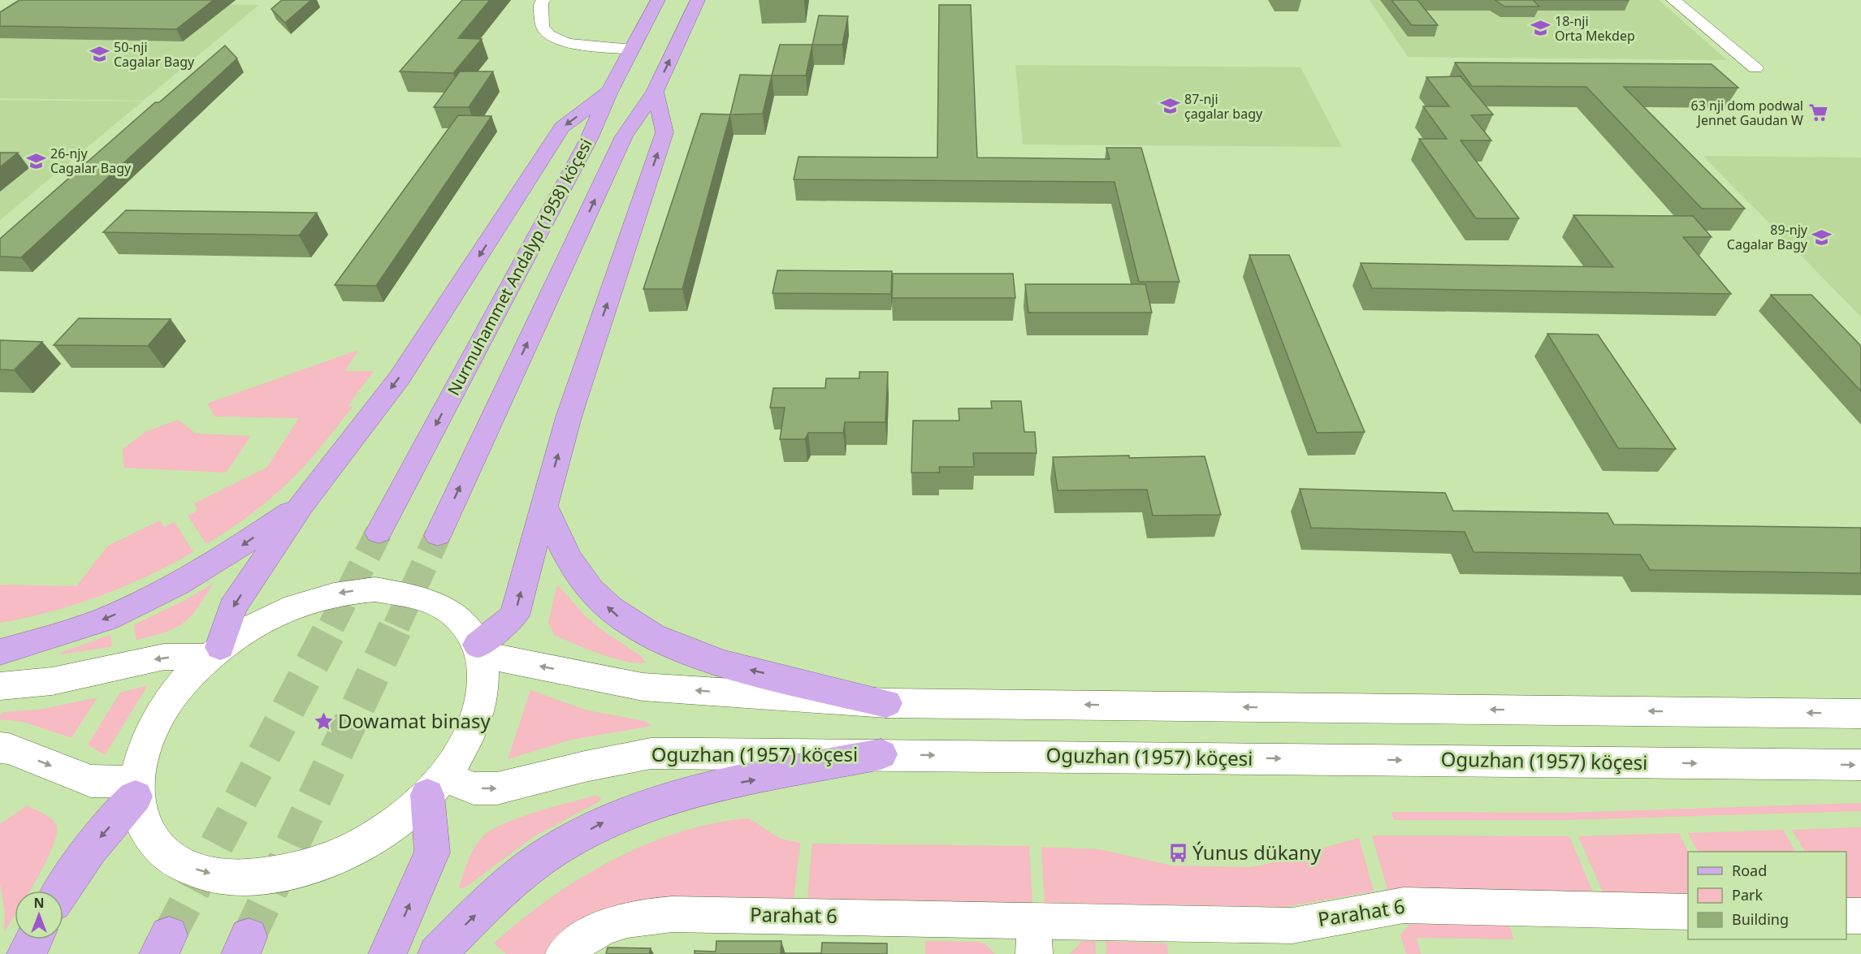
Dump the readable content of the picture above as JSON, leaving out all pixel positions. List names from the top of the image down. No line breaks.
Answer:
{"streets":{"main road":["Nurmuhammet Andalyp (1958) köçesi","Oguzhan (1957) köçesi"],"street":["Parahat 6"]},"places":{"school or university":["18-nji Orta Mekdep","50-nji Cagalar Bagy","87-nji çagalar bagy","26-njy Cagalar Bagy","89-njy Cagalar Bagy"],"supermarket":["63 nji dom podwal Jennet Gaudan W"],"place":["Dowamat binasy"],"bus stop":["Ýunus dükany"]},"legend":["Road","Park","Building"],"north":"top"}
